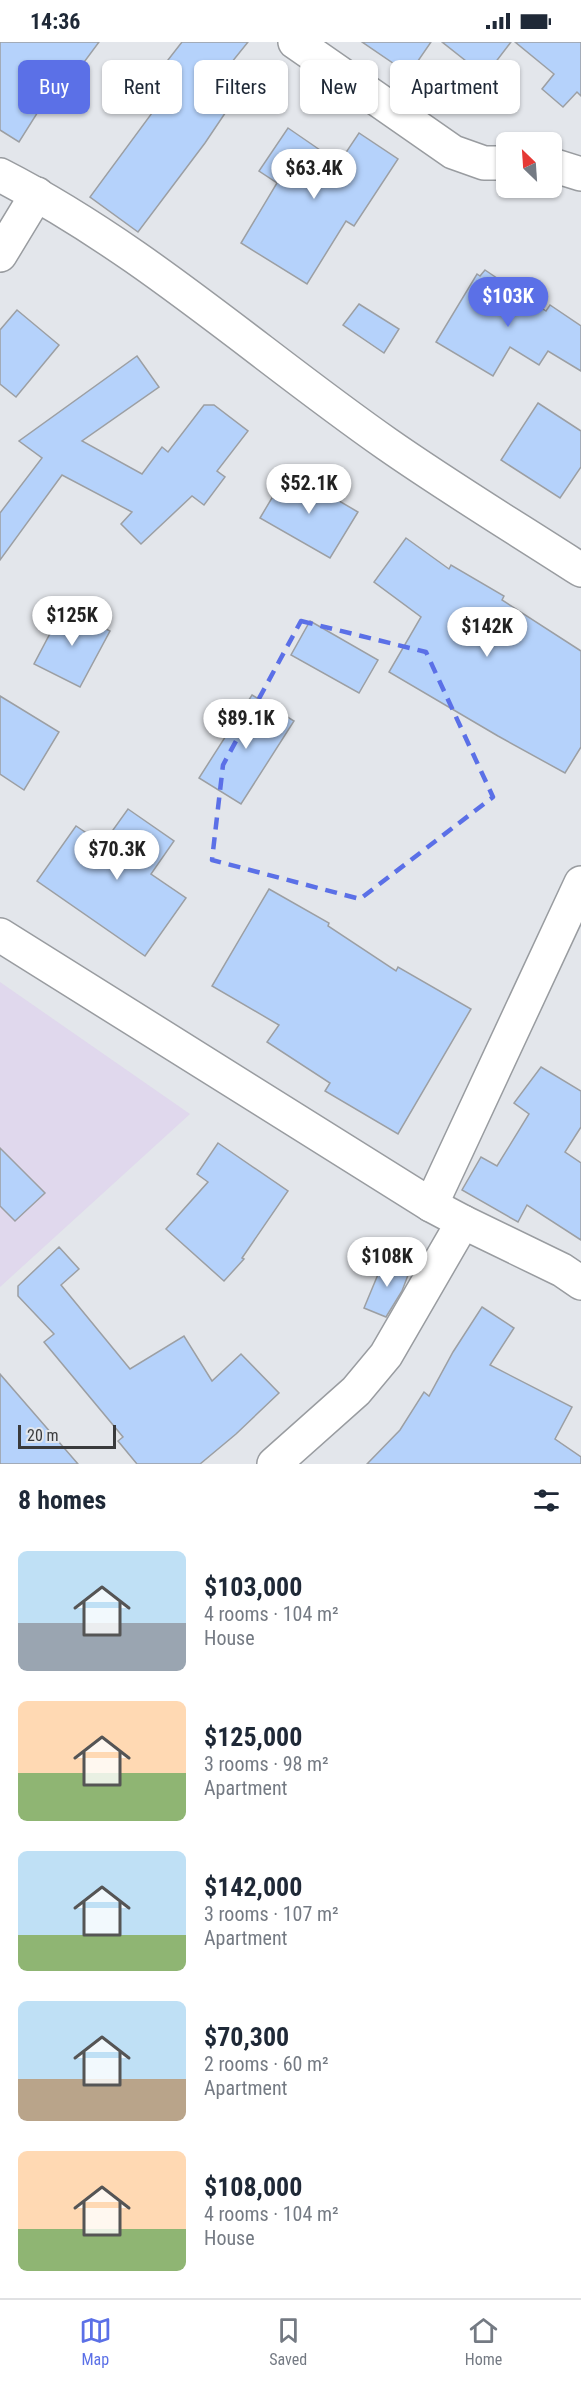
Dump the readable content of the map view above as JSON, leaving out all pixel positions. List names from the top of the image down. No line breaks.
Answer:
{"scale_bar":"20 m","north":"top left","page":{"status":"14:36","chip":["Buy","Rent","Filters","New","Apartment"],"price":["$63.4K","$103K","$52.1K","$125K","$142K","$89.1K","$70.3K","$108K"],"scale":"20 m","heading":"8 homes","list":[{"name":"$103,000","note":"4 rooms · 104 m² · House"},{"name":"$125,000","note":"3 rooms · 98 m² · Apartment"},{"name":"$142,000","note":"3 rooms · 107 m² · Apartment"},{"name":"$70,300","note":"2 rooms · 60 m² · Apartment"},{"name":"$108,000","note":"4 rooms · 104 m² · House"}],"tabs":["Map","Saved","Home"]}}
